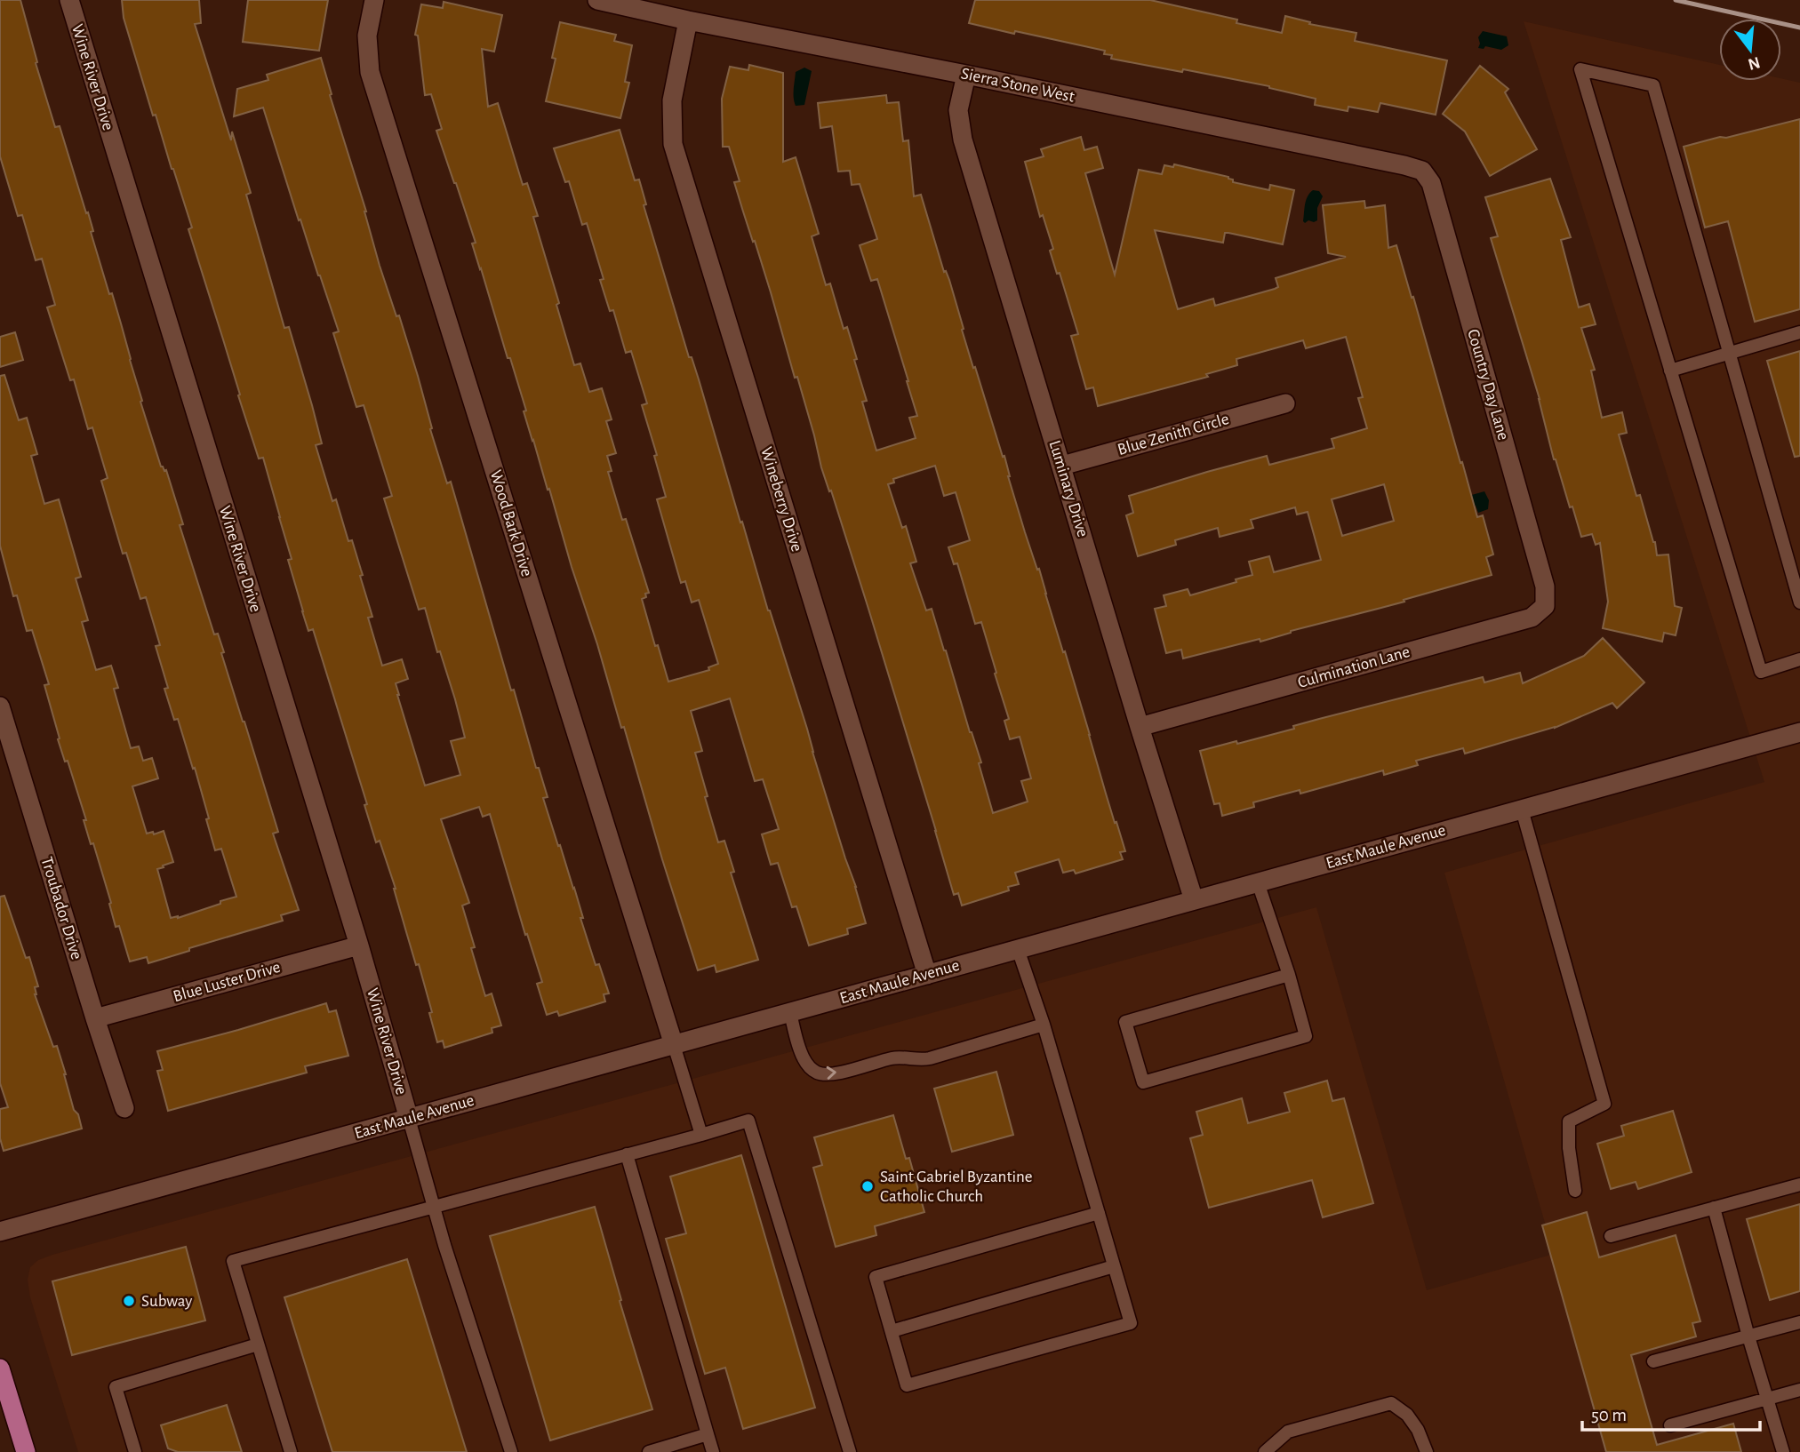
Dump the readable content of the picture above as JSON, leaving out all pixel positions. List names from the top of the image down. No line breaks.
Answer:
{"streets":{"street":["Wine River Drive","Sierra Stone West","Country Day Lane","Blue Zenith Circle","Luminary Drive","Wineberry Drive","Wood Bark Drive","Culmination Lane","East Maule Avenue","Troubador Drive","Blue Luster Drive"]},"crossings":[["Wine River Drive","East Maule Avenue"],["Wine River Drive","Blue Luster Drive"],["Sierra Stone West","Country Day Lane"],["Sierra Stone West","Luminary Drive"],["Sierra Stone West","Wineberry Drive"],["Country Day Lane","Culmination Lane"],["Blue Zenith Circle","Luminary Drive"],["Luminary Drive","Culmination Lane"],["Luminary Drive","East Maule Avenue"],["Wineberry Drive","East Maule Avenue"],["Wood Bark Drive","East Maule Avenue"],["Troubador Drive","Blue Luster Drive"]],"places":["Saint Gabriel Byzantine Catholic Church","Subway"],"scale_bar":"50 m","north":"bottom"}
